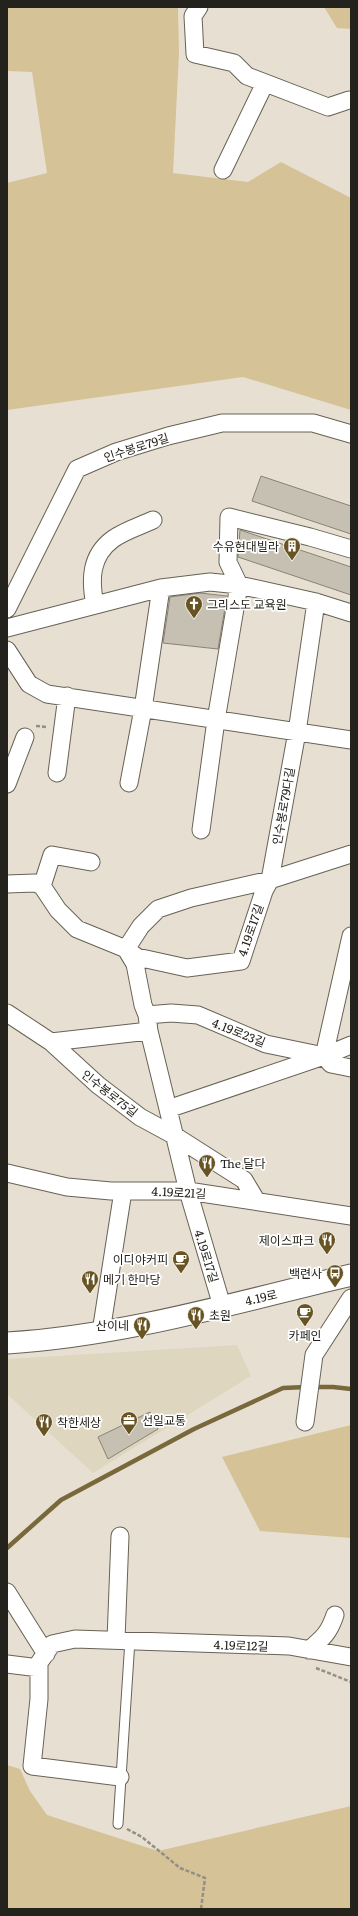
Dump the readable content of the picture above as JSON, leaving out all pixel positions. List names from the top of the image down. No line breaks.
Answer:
{"streets":{"street":["인수봉로79길","인수봉로79다길","4.19로17길","4.19로23길","인수봉로75길","4.19로21길","4.19로","4.19로12길"]},"crossings":[["인수봉로79다길","4.19로17길"],["4.19로17길","4.19로23길"],["4.19로17길","인수봉로75길"],["4.19로17길","4.19로21길"],["4.19로17길","4.19로"]],"places":{"building":["수유현대빌라"],"church":["그리스도 교육원"],"restaurant":["The 달다","제이스파크","메기 한마당","초원","산이네","착한세상"],"cafe":["이디야커피","카페인"],"bus stop":["백련사"],"office":["선일교통"]}}
